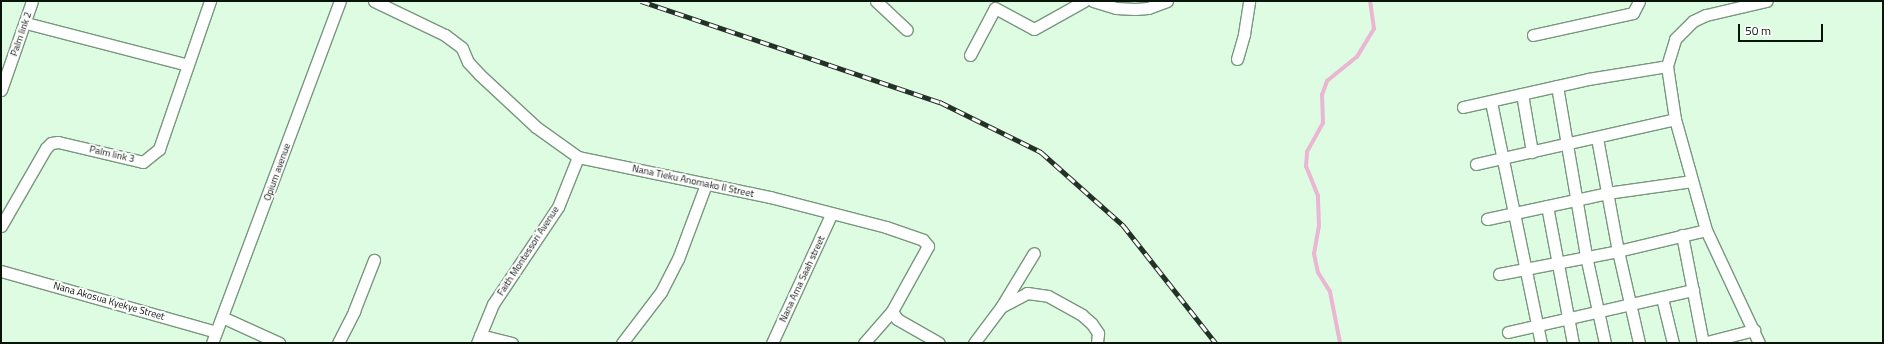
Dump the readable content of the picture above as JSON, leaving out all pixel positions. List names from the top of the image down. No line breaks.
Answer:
{"streets":{"street":["Palm link 2","Palm link 3","Opium avenue","Nana Tieku Anomako II Street","Faith Montessori Avenue","Nana Ama Saah street","Nana Akosua Kyekye Street"]},"crossings":[["Opium avenue","Nana Akosua Kyekye Street"],["Nana Tieku Anomako II Street","Faith Montessori Avenue"],["Nana Tieku Anomako II Street","Nana Ama Saah street"]],"scale_bar":"50 m"}
